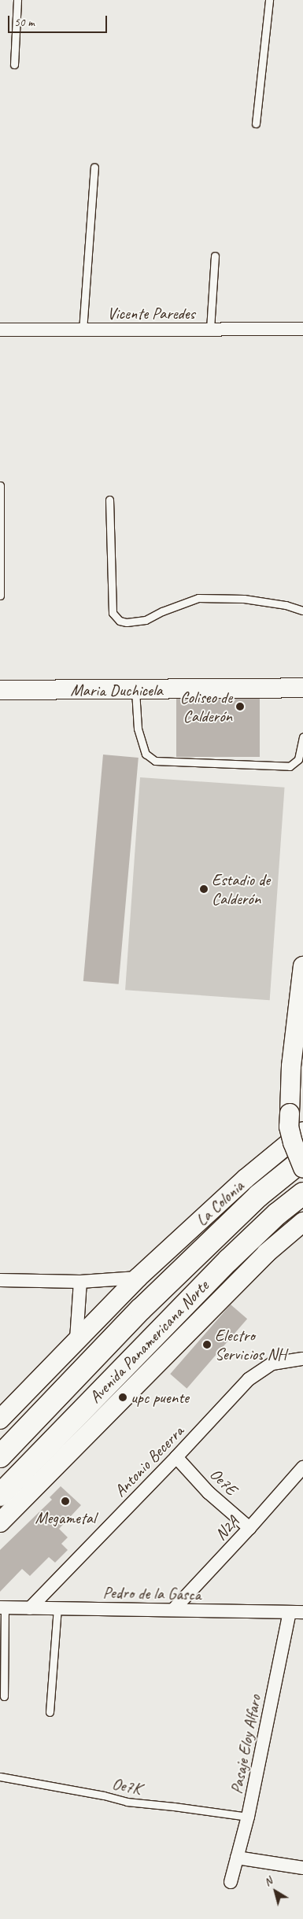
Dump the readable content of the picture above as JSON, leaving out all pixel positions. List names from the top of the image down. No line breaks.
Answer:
{"streets":{"highway":["Avenida Panamericana Norte"],"main road":["Maria Duchicela","La Colonia"],"street":["Vicente Paredes","Antonio Becerra","Oe7E","N2A","Pedro de la Gasca","Pasaje Eloy Alfaro"],"lane":["Oe7K"]},"crossings":[["Antonio Becerra","Oe7E"],["Antonio Becerra","Pedro de la Gasca"],["Oe7E","N2A"],["N2A","Pedro de la Gasca"],["Pedro de la Gasca","Pasaje Eloy Alfaro"],["Pasaje Eloy Alfaro","Oe7K"]],"places":["Coliseo de Calderón","Estadio de Calderón","Electro Servicios NH","upc puente","Megametal"],"scale_bar":"50 m","north":"top left"}
